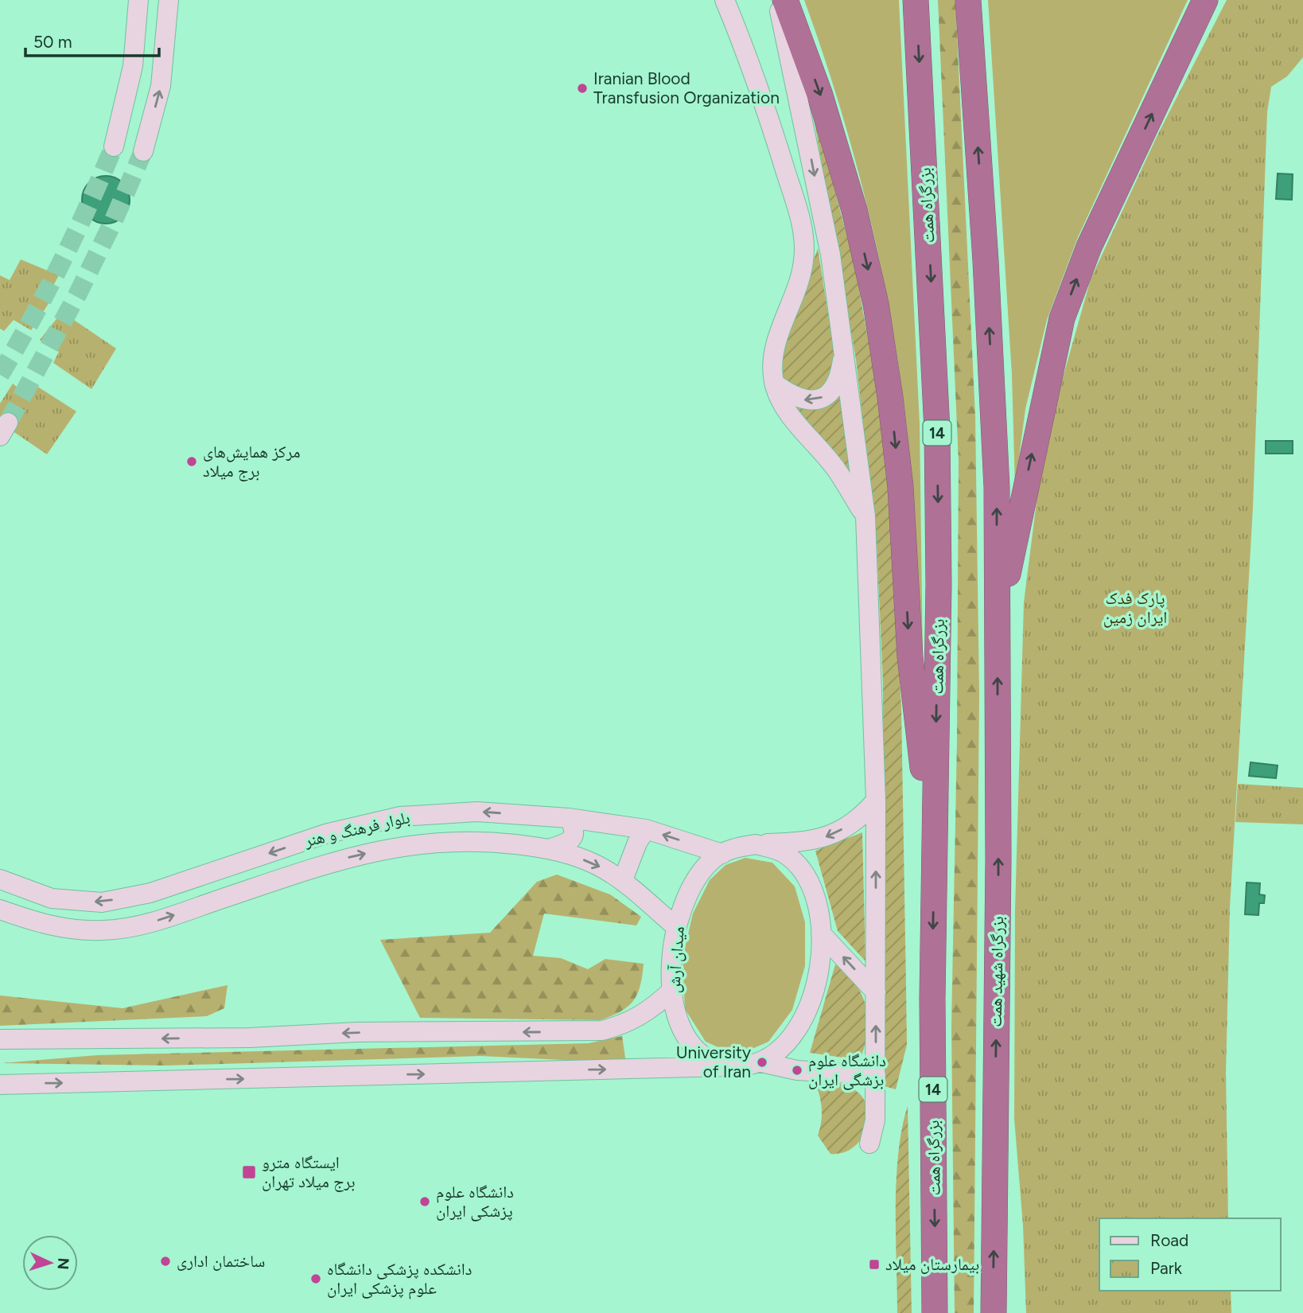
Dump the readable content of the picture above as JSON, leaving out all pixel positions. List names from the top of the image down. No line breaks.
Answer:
{"streets":{"highway":["بزرگراه همت","14","بزرگراه شهید همت"],"main road":["بلوار فرهنگ و هنر","میدان آرش"]},"crossings":[["بلوار فرهنگ و هنر","میدان آرش"]],"parks":["پارک فدک ایران زمین"],"places":{"other":["Iranian Blood Transfusion Organization","مرکز همایش‌های برج میلاد","University of Iran","دانشگاه علوم بزشگى ايران","دانشگاه علوم پزشکی ایران","ساختمان اداری","دانشکده پزشکی دانشگاه علوم پزشکی ایران"],"transit":["ایستگاه مترو برج میلاد تهران","بیمارستان میلاد"]},"legend":["Road","Park"],"scale_bar":"50 m","north":"right"}
